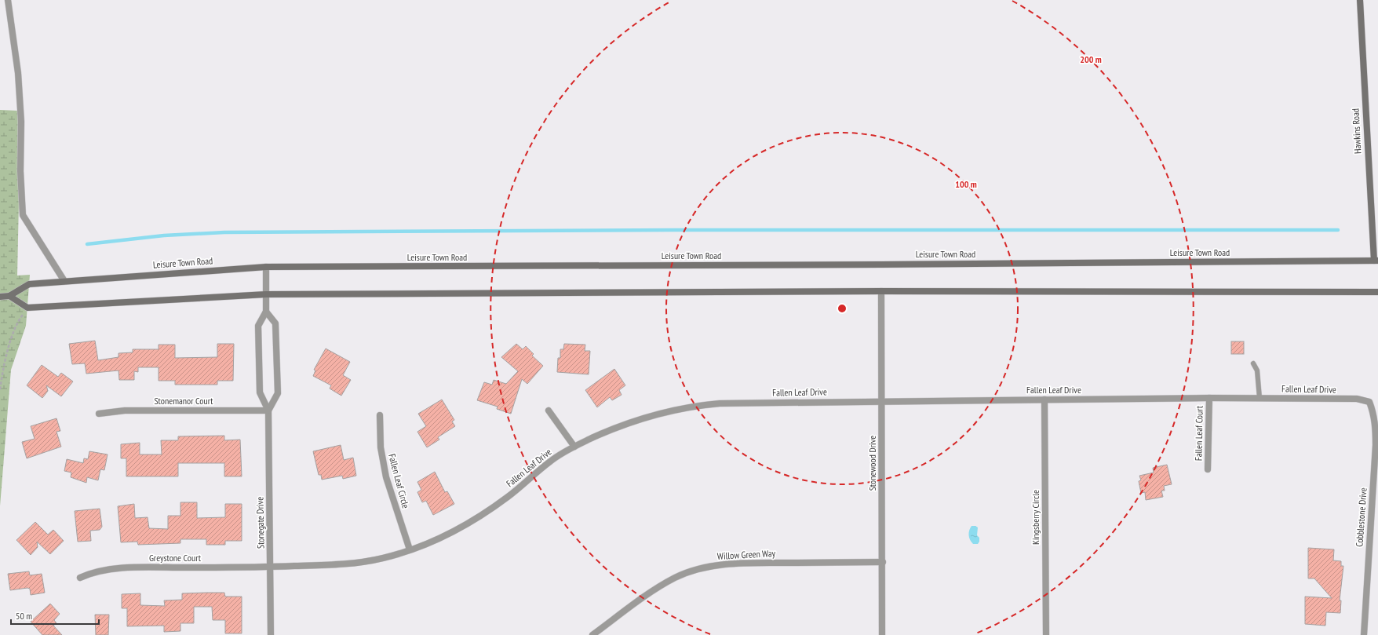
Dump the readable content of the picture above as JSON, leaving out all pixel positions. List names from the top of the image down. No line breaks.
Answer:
{"streets":{"main road":["Hawkins Road","Leisure Town Road"],"street":["Fallen Leaf Drive","Stonemanor Court","Fallen Leaf Court","Stonewood Drive","Fallen Leaf Circle","Kingsberry Circle","Cobblestone Drive","Stonegate Drive","Willow Green Way","Greystone Court"]},"crossings":[["Hawkins Road","Leisure Town Road"],["Leisure Town Road","Stonegate Drive"],["Fallen Leaf Drive","Fallen Leaf Court"],["Fallen Leaf Drive","Stonewood Drive"],["Fallen Leaf Drive","Fallen Leaf Circle"],["Fallen Leaf Drive","Kingsberry Circle"],["Fallen Leaf Drive","Cobblestone Drive"],["Fallen Leaf Drive","Stonegate Drive"],["Fallen Leaf Drive","Greystone Court"],["Stonemanor Court","Stonegate Drive"],["Stonewood Drive","Willow Green Way"],["Stonegate Drive","Greystone Court"]],"scale_bar":"50 m","rings":["200 m","100 m"]}
